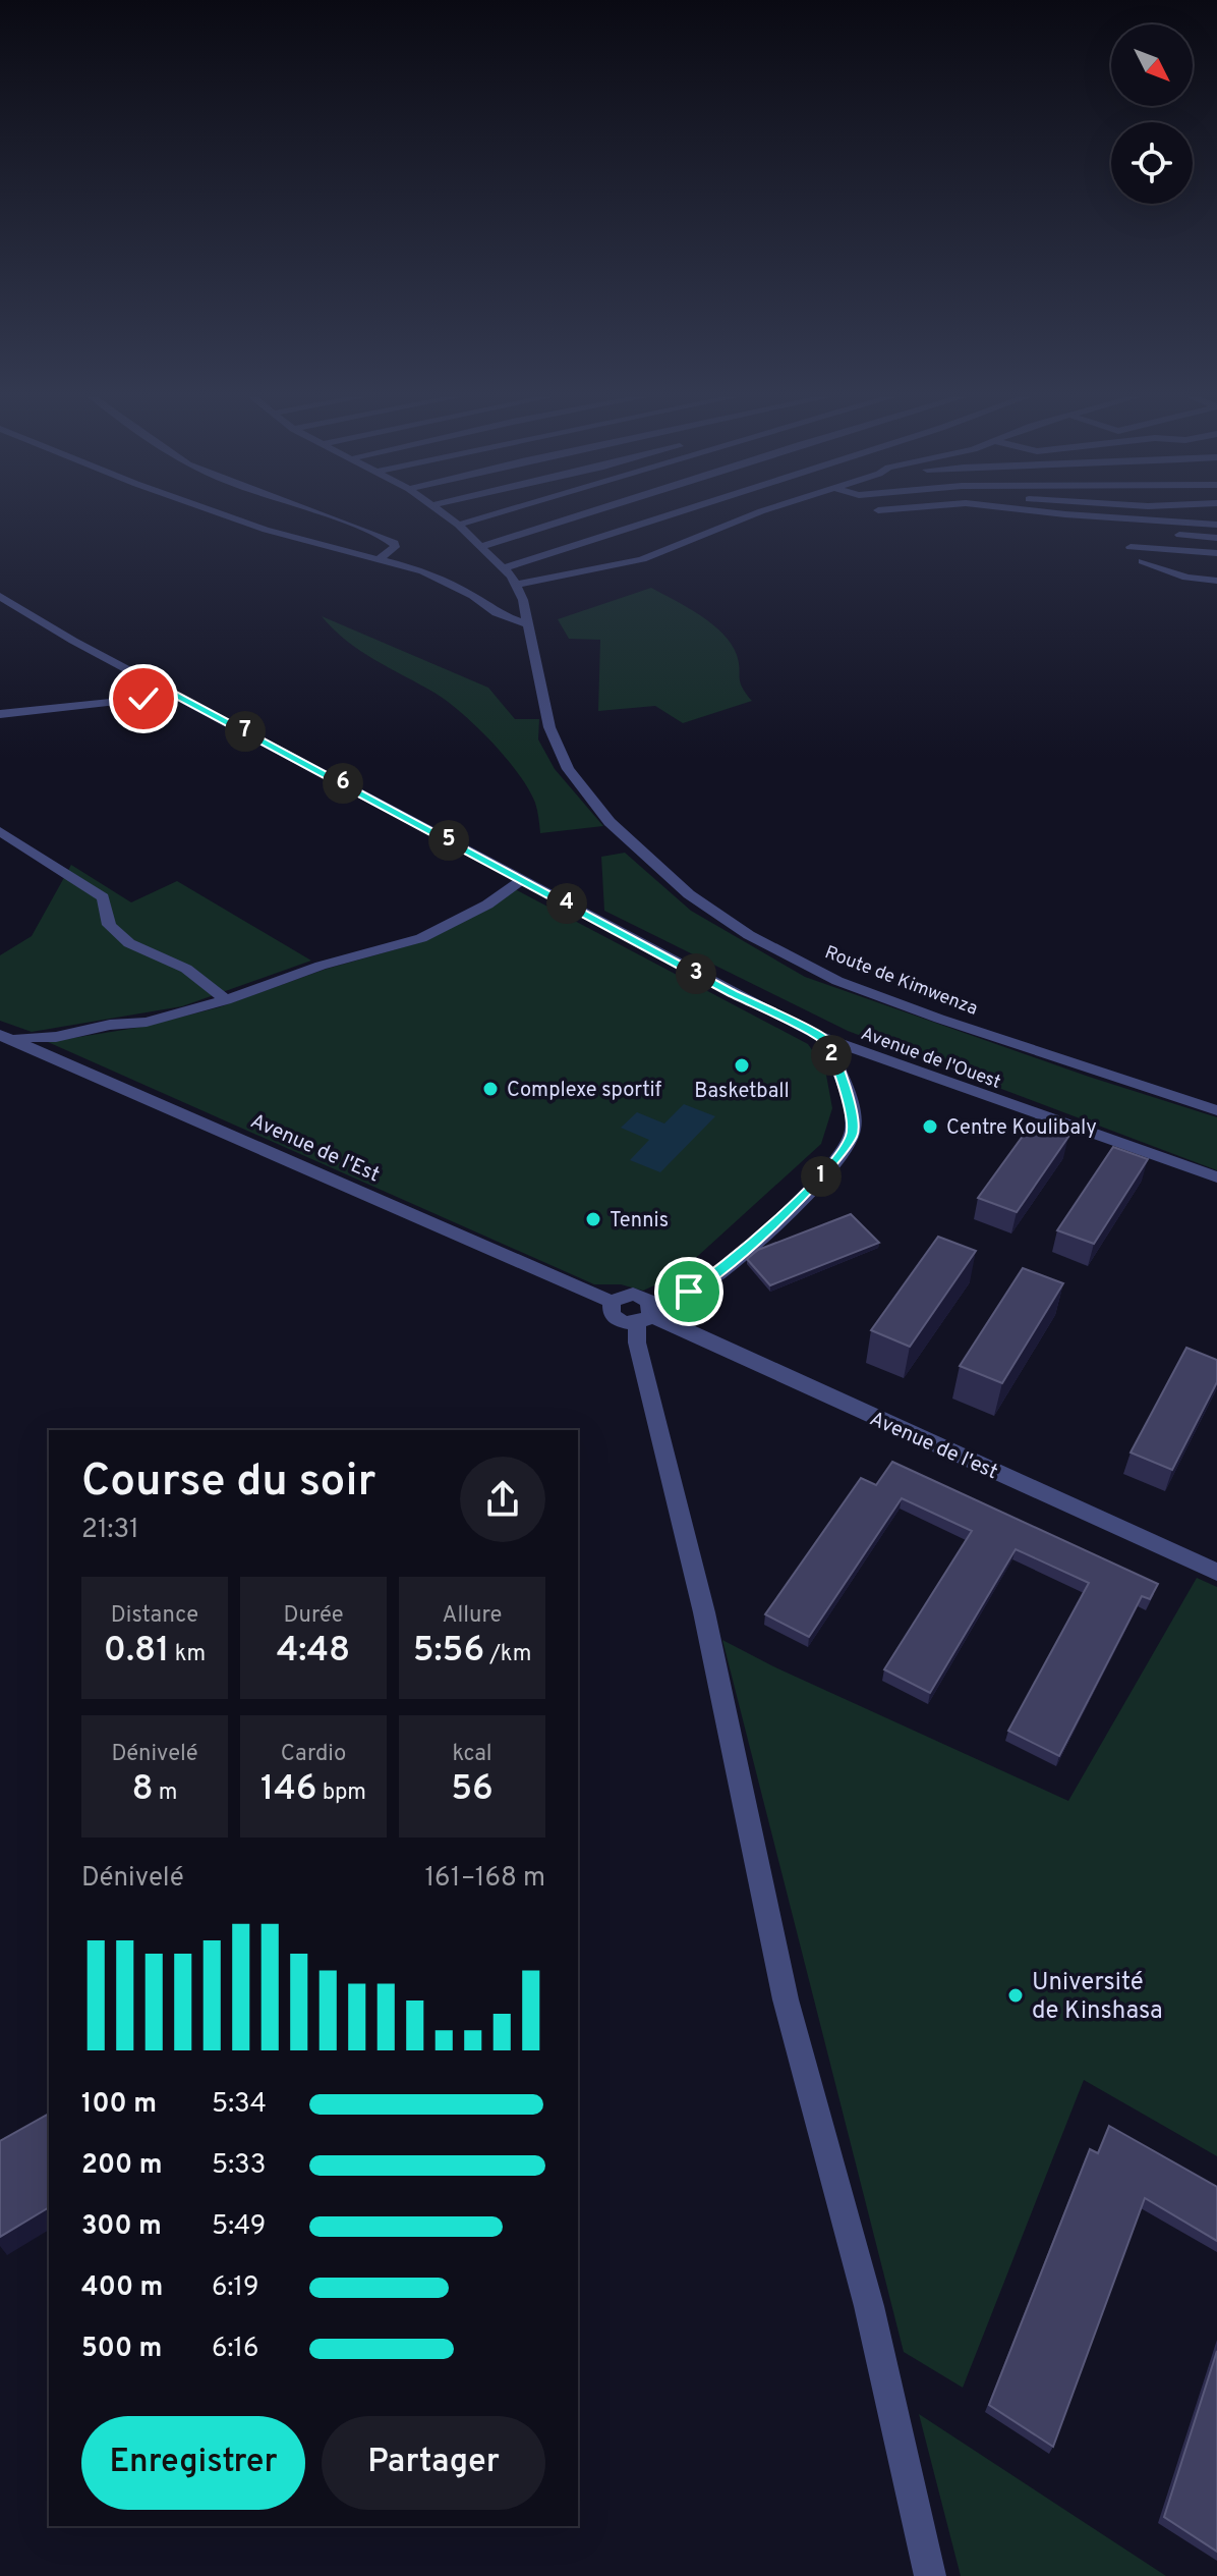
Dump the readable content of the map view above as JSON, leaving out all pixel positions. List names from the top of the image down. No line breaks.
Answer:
{"streets":{"street":["Route de Kimwenza","Avenue de l'Ouest","Avenue de l'Est","Avenue de l'est"]},"crossings":[["Avenue de l'Est","Avenue de l'est"]],"places":["Basketball","Complexe sportif","Centre Koulibaly","Tennis","Université de Kinshasa"],"north":"bottom right","page":{"pins":["7","6","5","4","3","2","1"],"heading":["Course du soir","21:31"],"stats":[["Distance","0.81 km"],["Durée","4:48"],["Allure","5:56 /km"],["Dénivelé","8 m"],["Cardio","146 bpm"],["kcal","56"]],"chart":["Dénivelé","161–168 m"],"list":[{"name":"100 m","note":"5:34"},{"name":"200 m","note":"5:33"},{"name":"300 m","note":"5:49"},{"name":"400 m","note":"6:19"},{"name":"500 m","note":"6:16"}],"buttons":["Enregistrer","Partager"]}}
